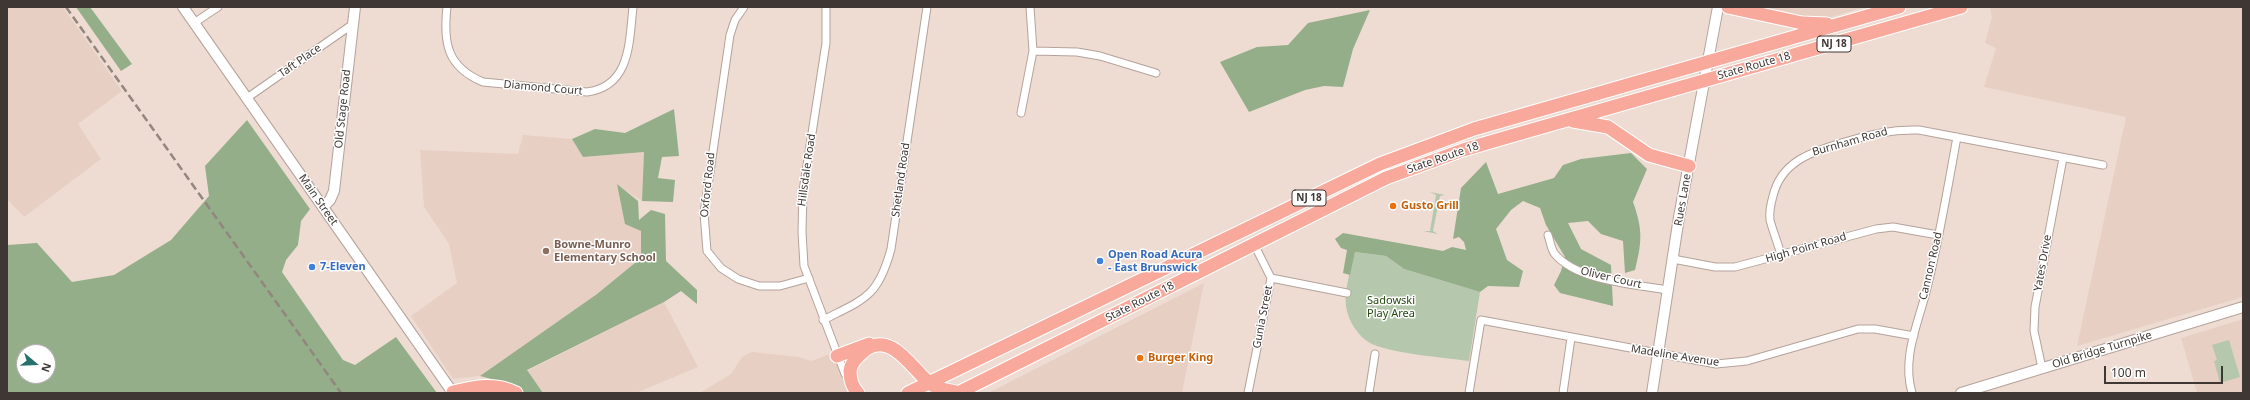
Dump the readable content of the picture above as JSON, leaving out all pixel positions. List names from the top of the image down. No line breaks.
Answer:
{"streets":{"highway":["NJ 18","State Route 18"],"street":["Taft Place","Diamond Court","Old Stage Road","Burnham Road","Hillsdale Road","Shetland Road","Oxford Road","Main Street","Rues Lane","High Point Road","Yates Drive","Cannon Road","Oliver Court","Gunia Street","Old Bridge Turnpike","Madeline Avenue"]},"crossings":[["Taft Place","Old Stage Road"],["Taft Place","Main Street"],["State Route 18","Rues Lane"],["State Route 18","Gunia Street"],["Old Stage Road","Main Street"],["Burnham Road","High Point Road"],["Burnham Road","Yates Drive"],["Burnham Road","Cannon Road"],["Hillsdale Road","Shetland Road"],["Hillsdale Road","Oxford Road"],["Rues Lane","High Point Road"],["Rues Lane","Oliver Court"],["Rues Lane","Madeline Avenue"],["High Point Road","Cannon Road"],["Yates Drive","Old Bridge Turnpike"],["Cannon Road","Madeline Avenue"]],"parks":["Sadowski Play Area"],"places":["Gusto Grill","Bowne-Munro Elementary School","Open Road Acura - East Brunswick","7-Eleven","Burger King"],"scale_bar":"100 m","north":"right"}
